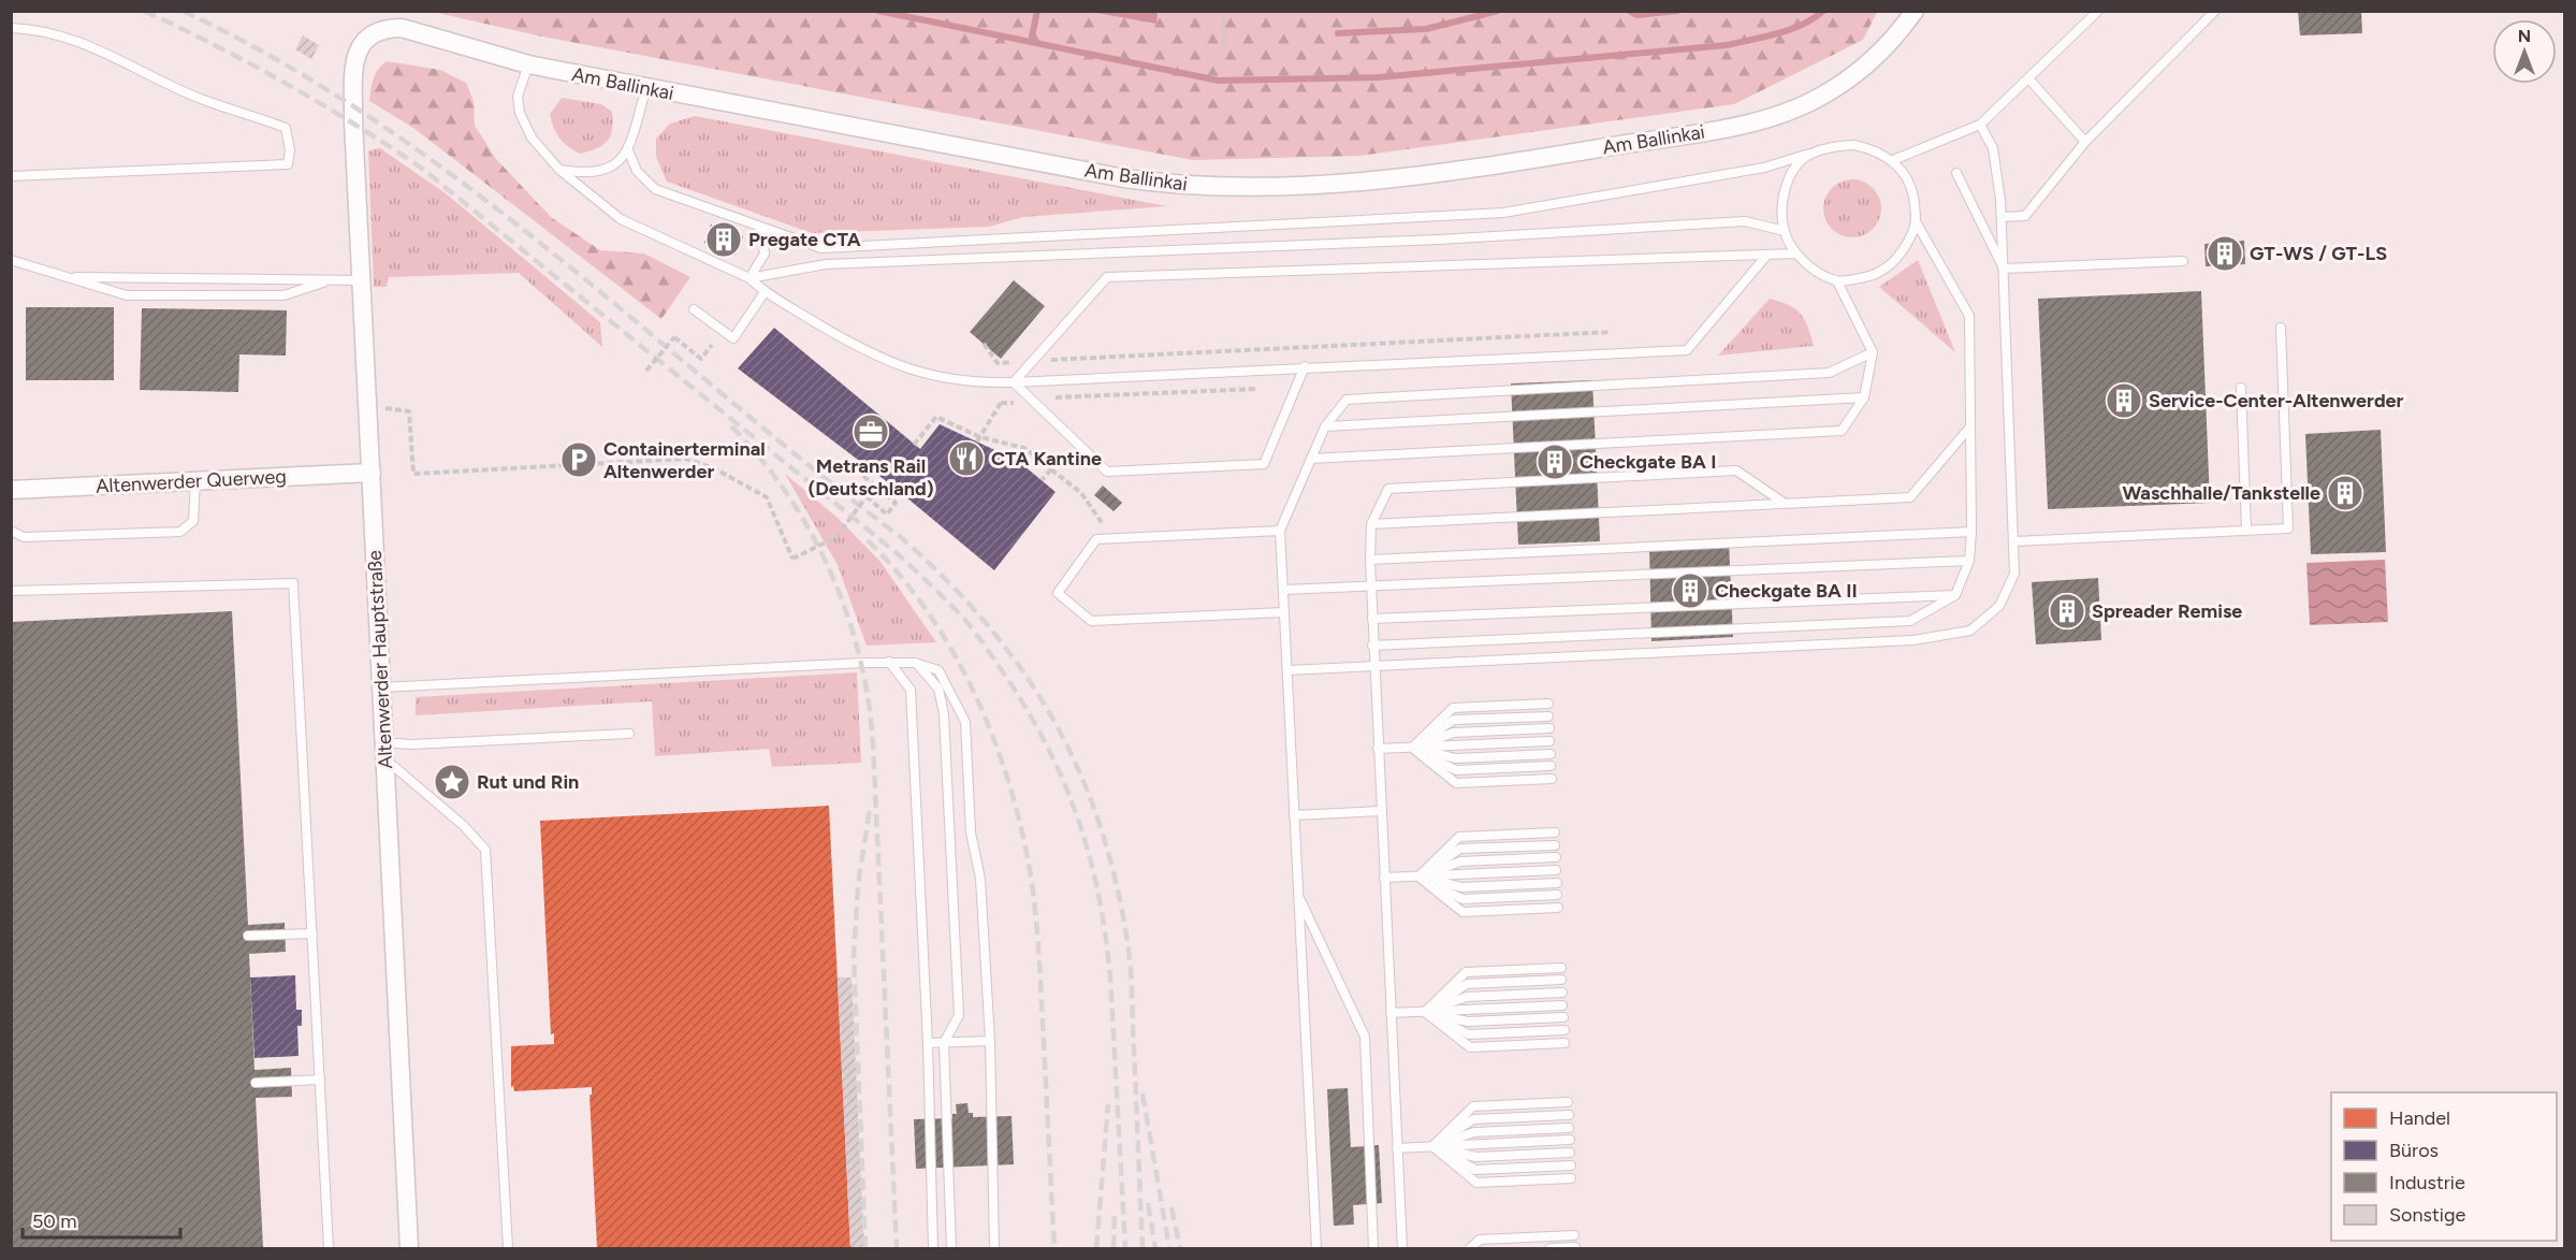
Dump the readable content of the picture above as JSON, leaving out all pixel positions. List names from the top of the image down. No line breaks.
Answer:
{"streets":{"street":["Am Ballinkai","Altenwerder Querweg","Altenwerder Hauptstraße"]},"crossings":[["Am Ballinkai","Altenwerder Hauptstraße"],["Altenwerder Querweg","Altenwerder Hauptstraße"]],"places":{"building":["Pregate CTA","GT-WS / GT-LS","Service-Center-Altenwerder","Checkgate BA I","Waschhalle/Tankstelle","Checkgate BA II","Spreader Remise"],"office":["Metrans Rail (Deutschland)"],"restaurant":["CTA Kantine"],"parking":["Containerterminal Altenwerder"],"place":["Rut und Rin"]},"legend":["Handel","Büros","Industrie","Sonstige"],"scale_bar":"50 m","north":"top"}
